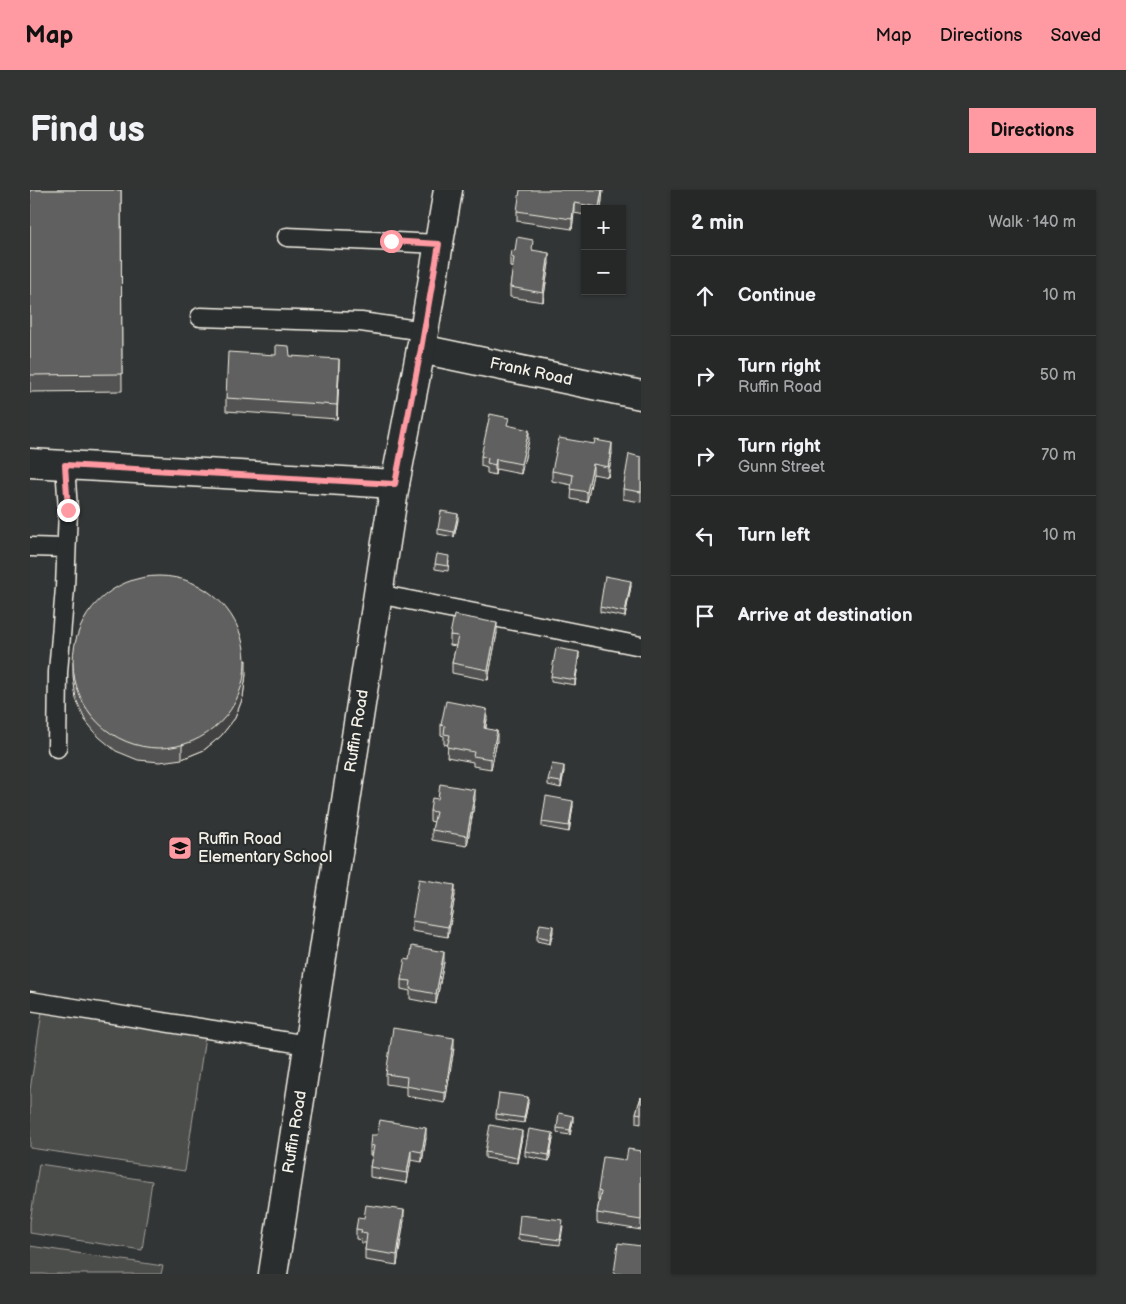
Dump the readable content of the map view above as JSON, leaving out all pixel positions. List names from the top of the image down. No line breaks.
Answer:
{"streets":{"street":["Frank Road","Ruffin Road"]},"crossings":[["Frank Road","Ruffin Road"]],"places":{"school or university":["Ruffin Road Elementary School"]},"page":{"header":"Map","nav":["Map","Directions","Saved"],"buttons":"Directions","title":"Find us","heading":["2 min","Walk · 140 m"],"map_buttons":["+","−"],"list":[["Continue","10 m"],["Turn right","Ruffin Road","50 m"],["Turn right","Gunn Street","70 m"],["Turn left","10 m"],"Arrive at destination"]}}
